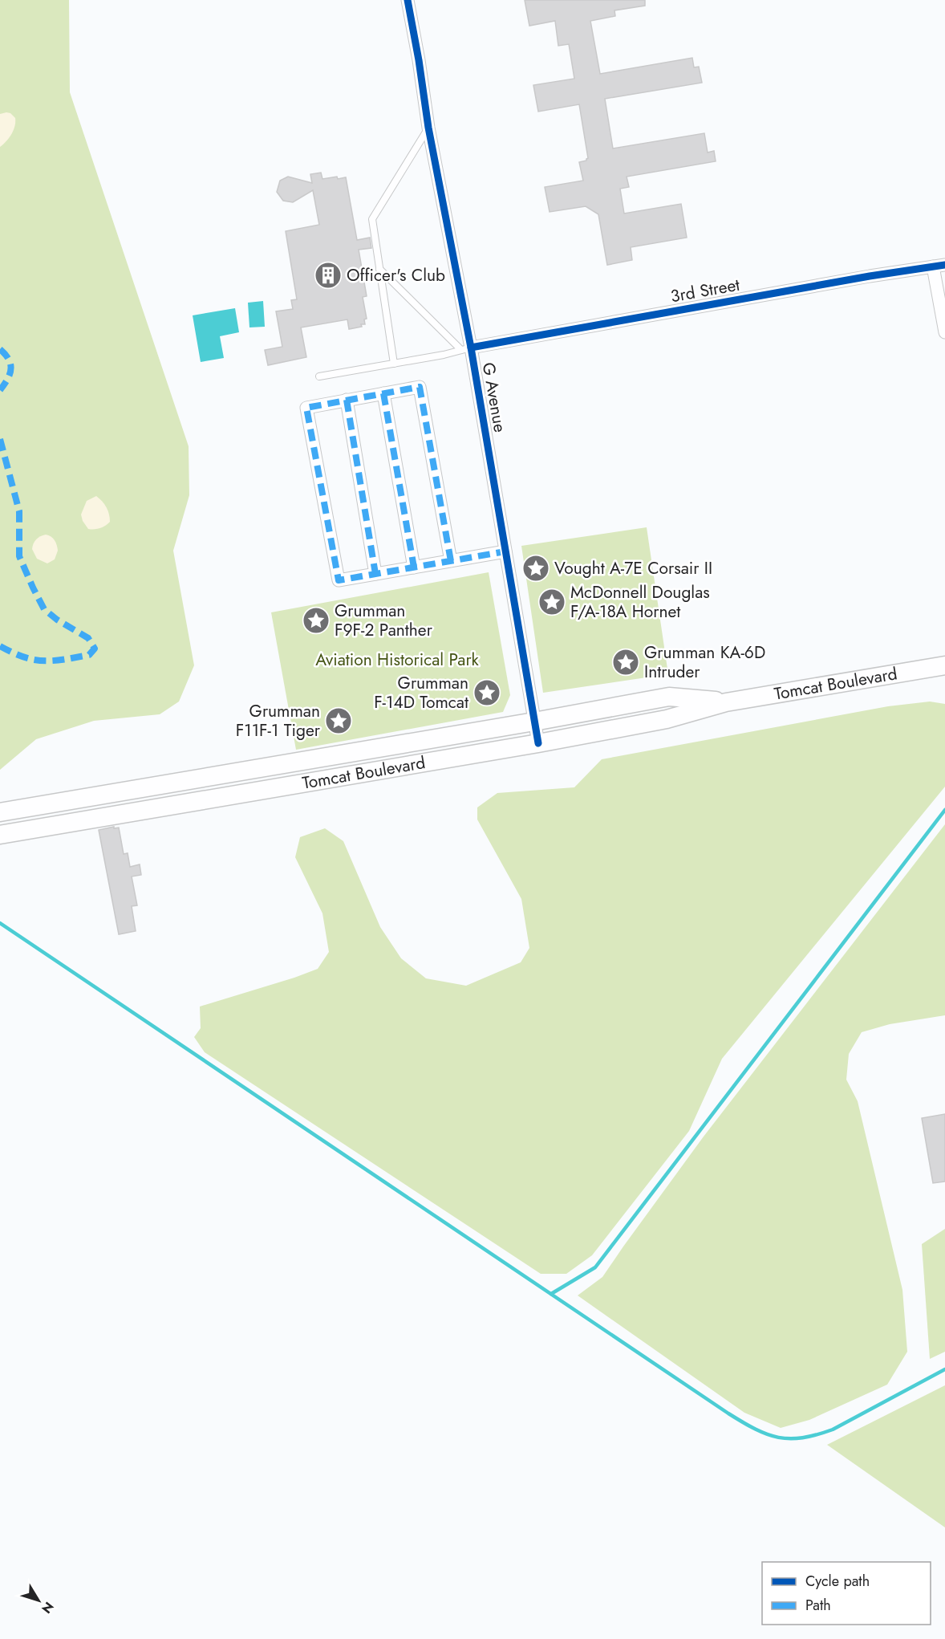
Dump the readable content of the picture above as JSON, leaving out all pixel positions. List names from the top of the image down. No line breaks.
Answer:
{"streets":{"main road":["Tomcat Boulevard"],"street":["3rd Street","G Avenue"]},"crossings":[["3rd Street","G Avenue"],["G Avenue","Tomcat Boulevard"]],"parks":["Aviation Historical Park"],"places":{"building":["Officer's Club"],"place":["Vought A-7E Corsair II","McDonnell Douglas F/A-18A Hornet","Grumman F9F-2 Panther","Grumman KA-6D Intruder","Grumman F-14D Tomcat","Grumman F11F-1 Tiger"]},"legend":["Cycle path","Path"],"north":"bottom right"}
